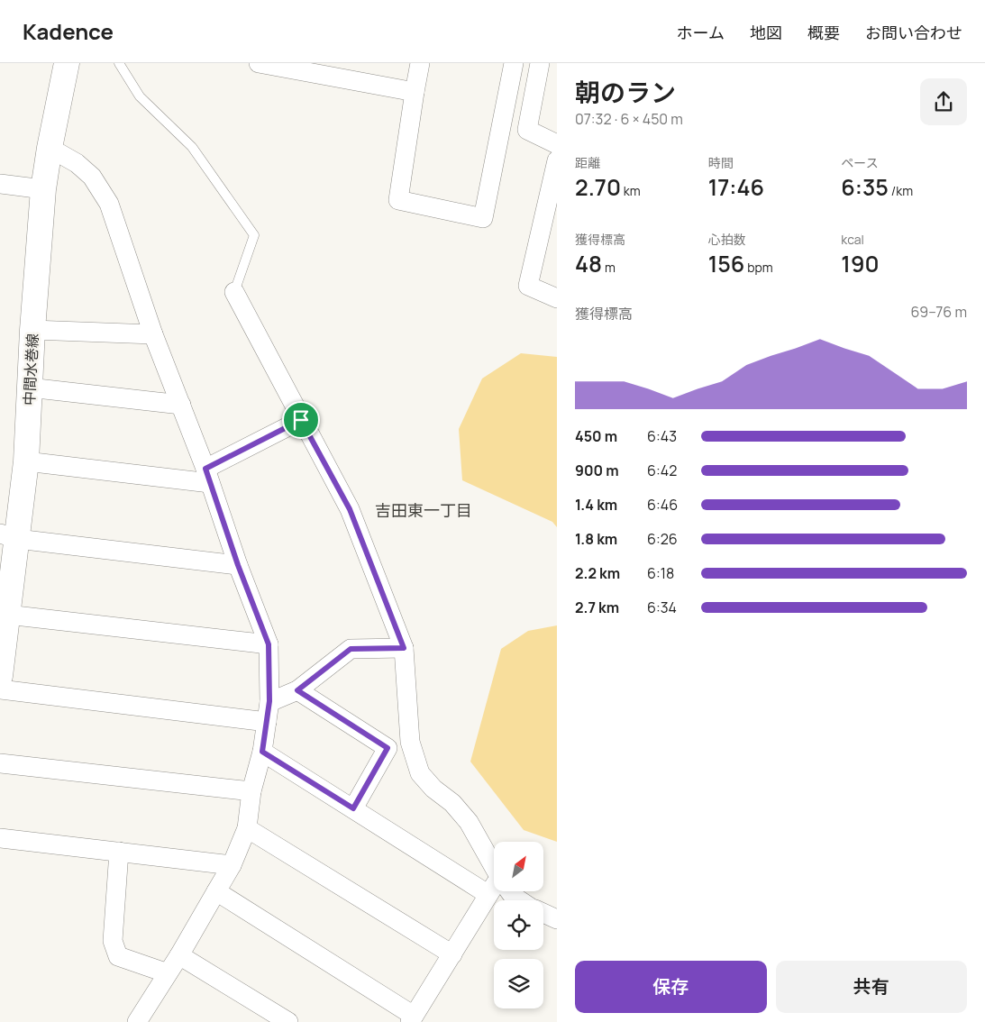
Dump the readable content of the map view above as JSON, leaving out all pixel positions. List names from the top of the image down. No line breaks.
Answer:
{"streets":{"main road":["中間水巻線"]},"districts":["吉田東一丁目"],"north":"top right","page":{"header":"Kadence","nav":["ホーム","地図","概要","お問い合わせ"],"heading":["朝のラン","07:32 · 6 × 450 m"],"stats":[["距離","2.70 km"],["時間","17:46"],["ペース","6:35 /km"],["獲得標高","48 m"],["心拍数","156 bpm"],["kcal","190"]],"chart":["獲得標高","69–76 m"],"list":[{"name":"450 m","note":"6:43"},{"name":"900 m","note":"6:42"},{"name":"1.4 km","note":"6:46"},{"name":"1.8 km","note":"6:26"},{"name":"2.2 km","note":"6:18"},{"name":"2.7 km","note":"6:34"}],"buttons":["保存","共有"]}}
